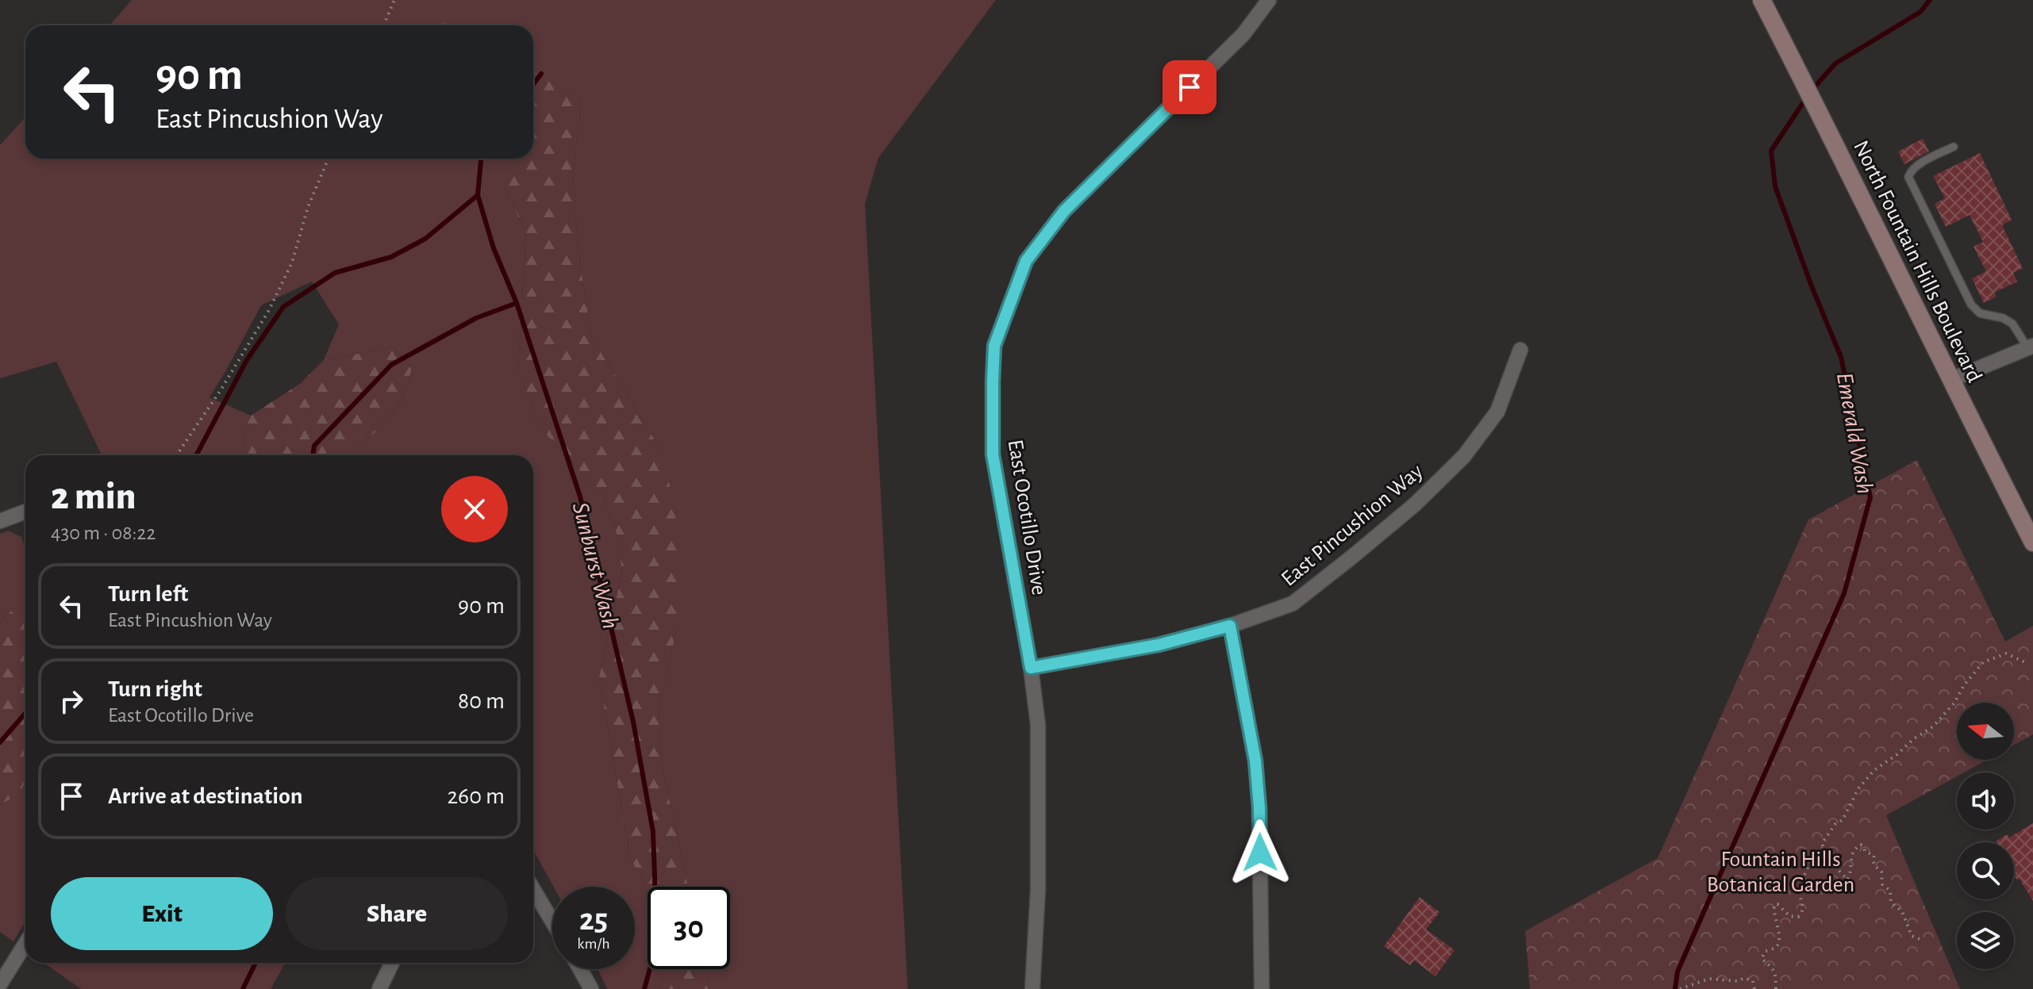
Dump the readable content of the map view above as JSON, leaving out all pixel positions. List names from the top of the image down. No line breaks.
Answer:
{"streets":{"main road":["North Fountain Hills Boulevard"],"street":["East Ocotillo Drive","East Pincushion Way"]},"crossings":[["East Ocotillo Drive","East Pincushion Way"]],"water":["Emerald Wash","Sunburst Wash"],"parks":["Fountain Hills Botanical Garden"],"north":"left","page":{"turn":["90 m","East Pincushion Way"],"heading":["2 min","430 m · 08:22"],"list":[{"name":"Turn left","note":"East Pincushion Way","value":"90 m"},{"name":"Turn right","note":"East Ocotillo Drive","value":"80 m"},{"name":"Arrive at destination","value":"260 m"}],"buttons":["Exit","Share"],"speed":"25 km/h","limit":"30"}}
